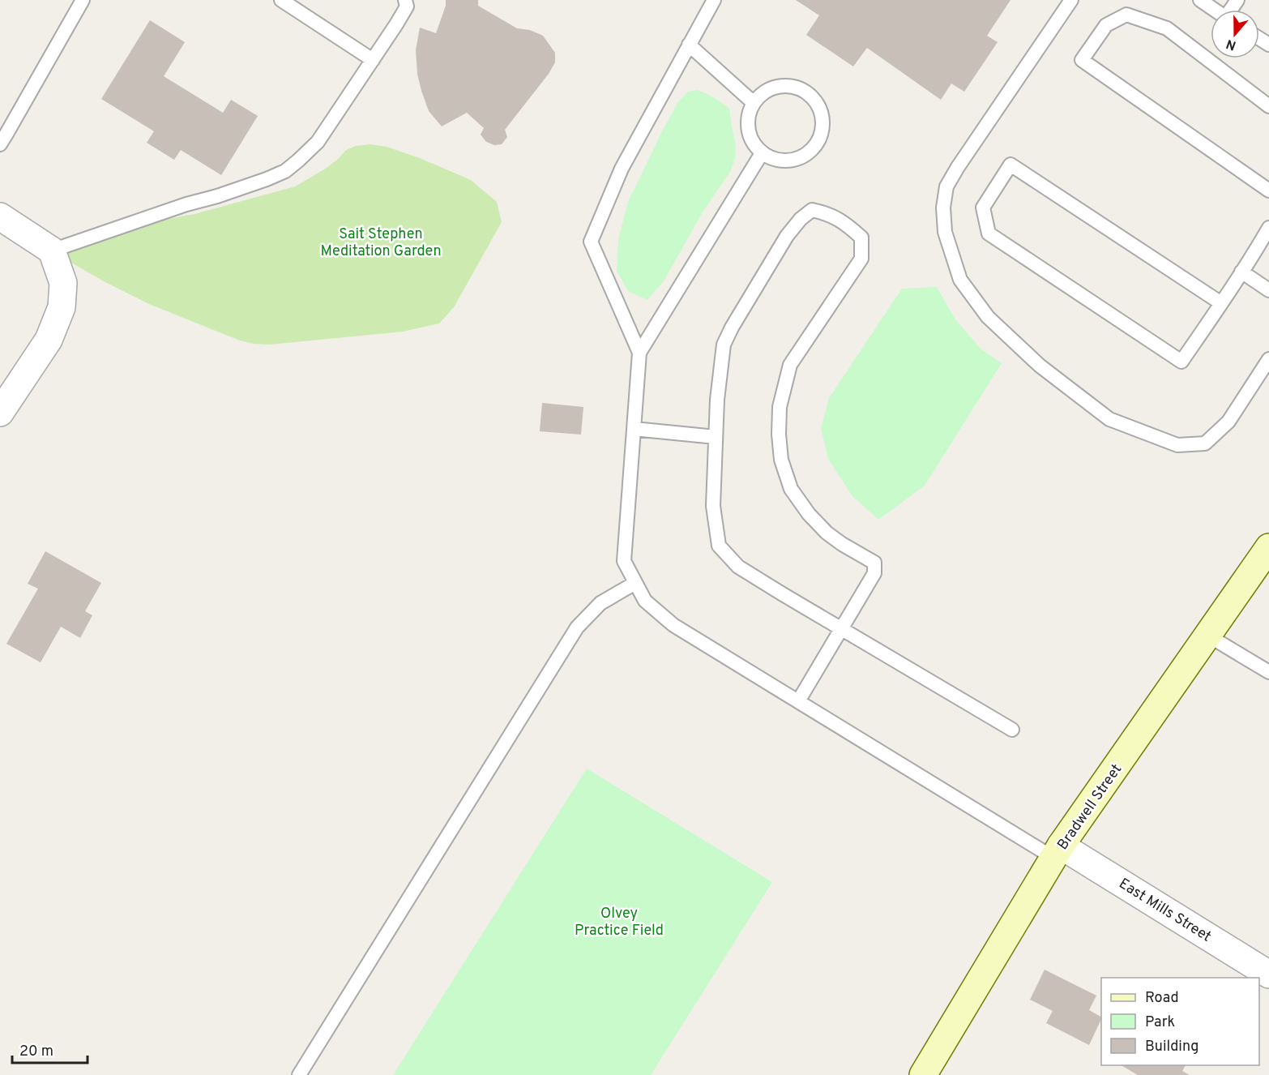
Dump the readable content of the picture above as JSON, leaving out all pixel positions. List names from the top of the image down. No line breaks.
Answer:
{"streets":{"street":["Bradwell Street","East Mills Street"]},"crossings":[["Bradwell Street","East Mills Street"]],"parks":["Sait Stephen Meditation Garden","Olvey Practice Field"],"legend":["Road","Park","Building"],"scale_bar":"20 m","north":"bottom"}
